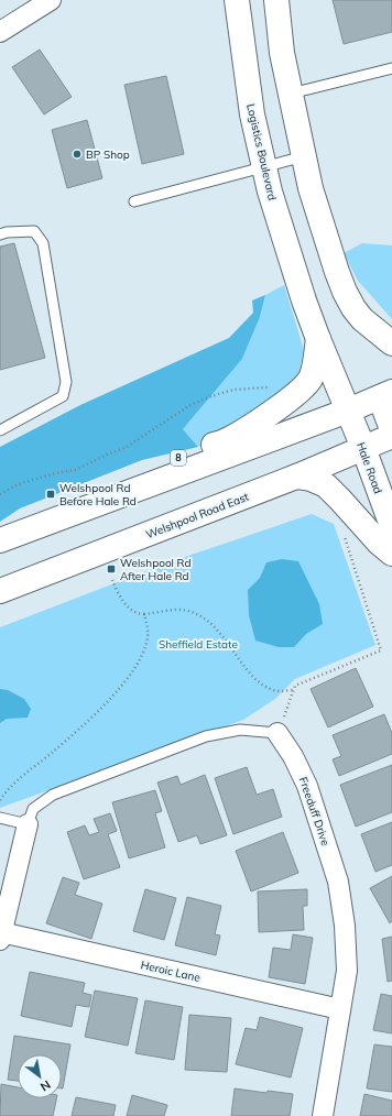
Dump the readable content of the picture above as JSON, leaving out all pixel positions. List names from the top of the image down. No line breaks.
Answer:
{"streets":{"main road":["Logistics Boulevard","8","Hale Road","Welshpool Road East"],"street":["Freeduff Drive","Heroic Lane"]},"crossings":[["Logistics Boulevard","8"],["Logistics Boulevard","Hale Road"],["8","Hale Road"],["Hale Road","Welshpool Road East"],["Freeduff Drive","Heroic Lane"]],"parks":["Sheffield Estate"],"places":{"other":["BP Shop"],"transit":["Welshpool Rd Before Hale Rd","Welshpool Rd After Hale Rd"]},"north":"bottom right"}
